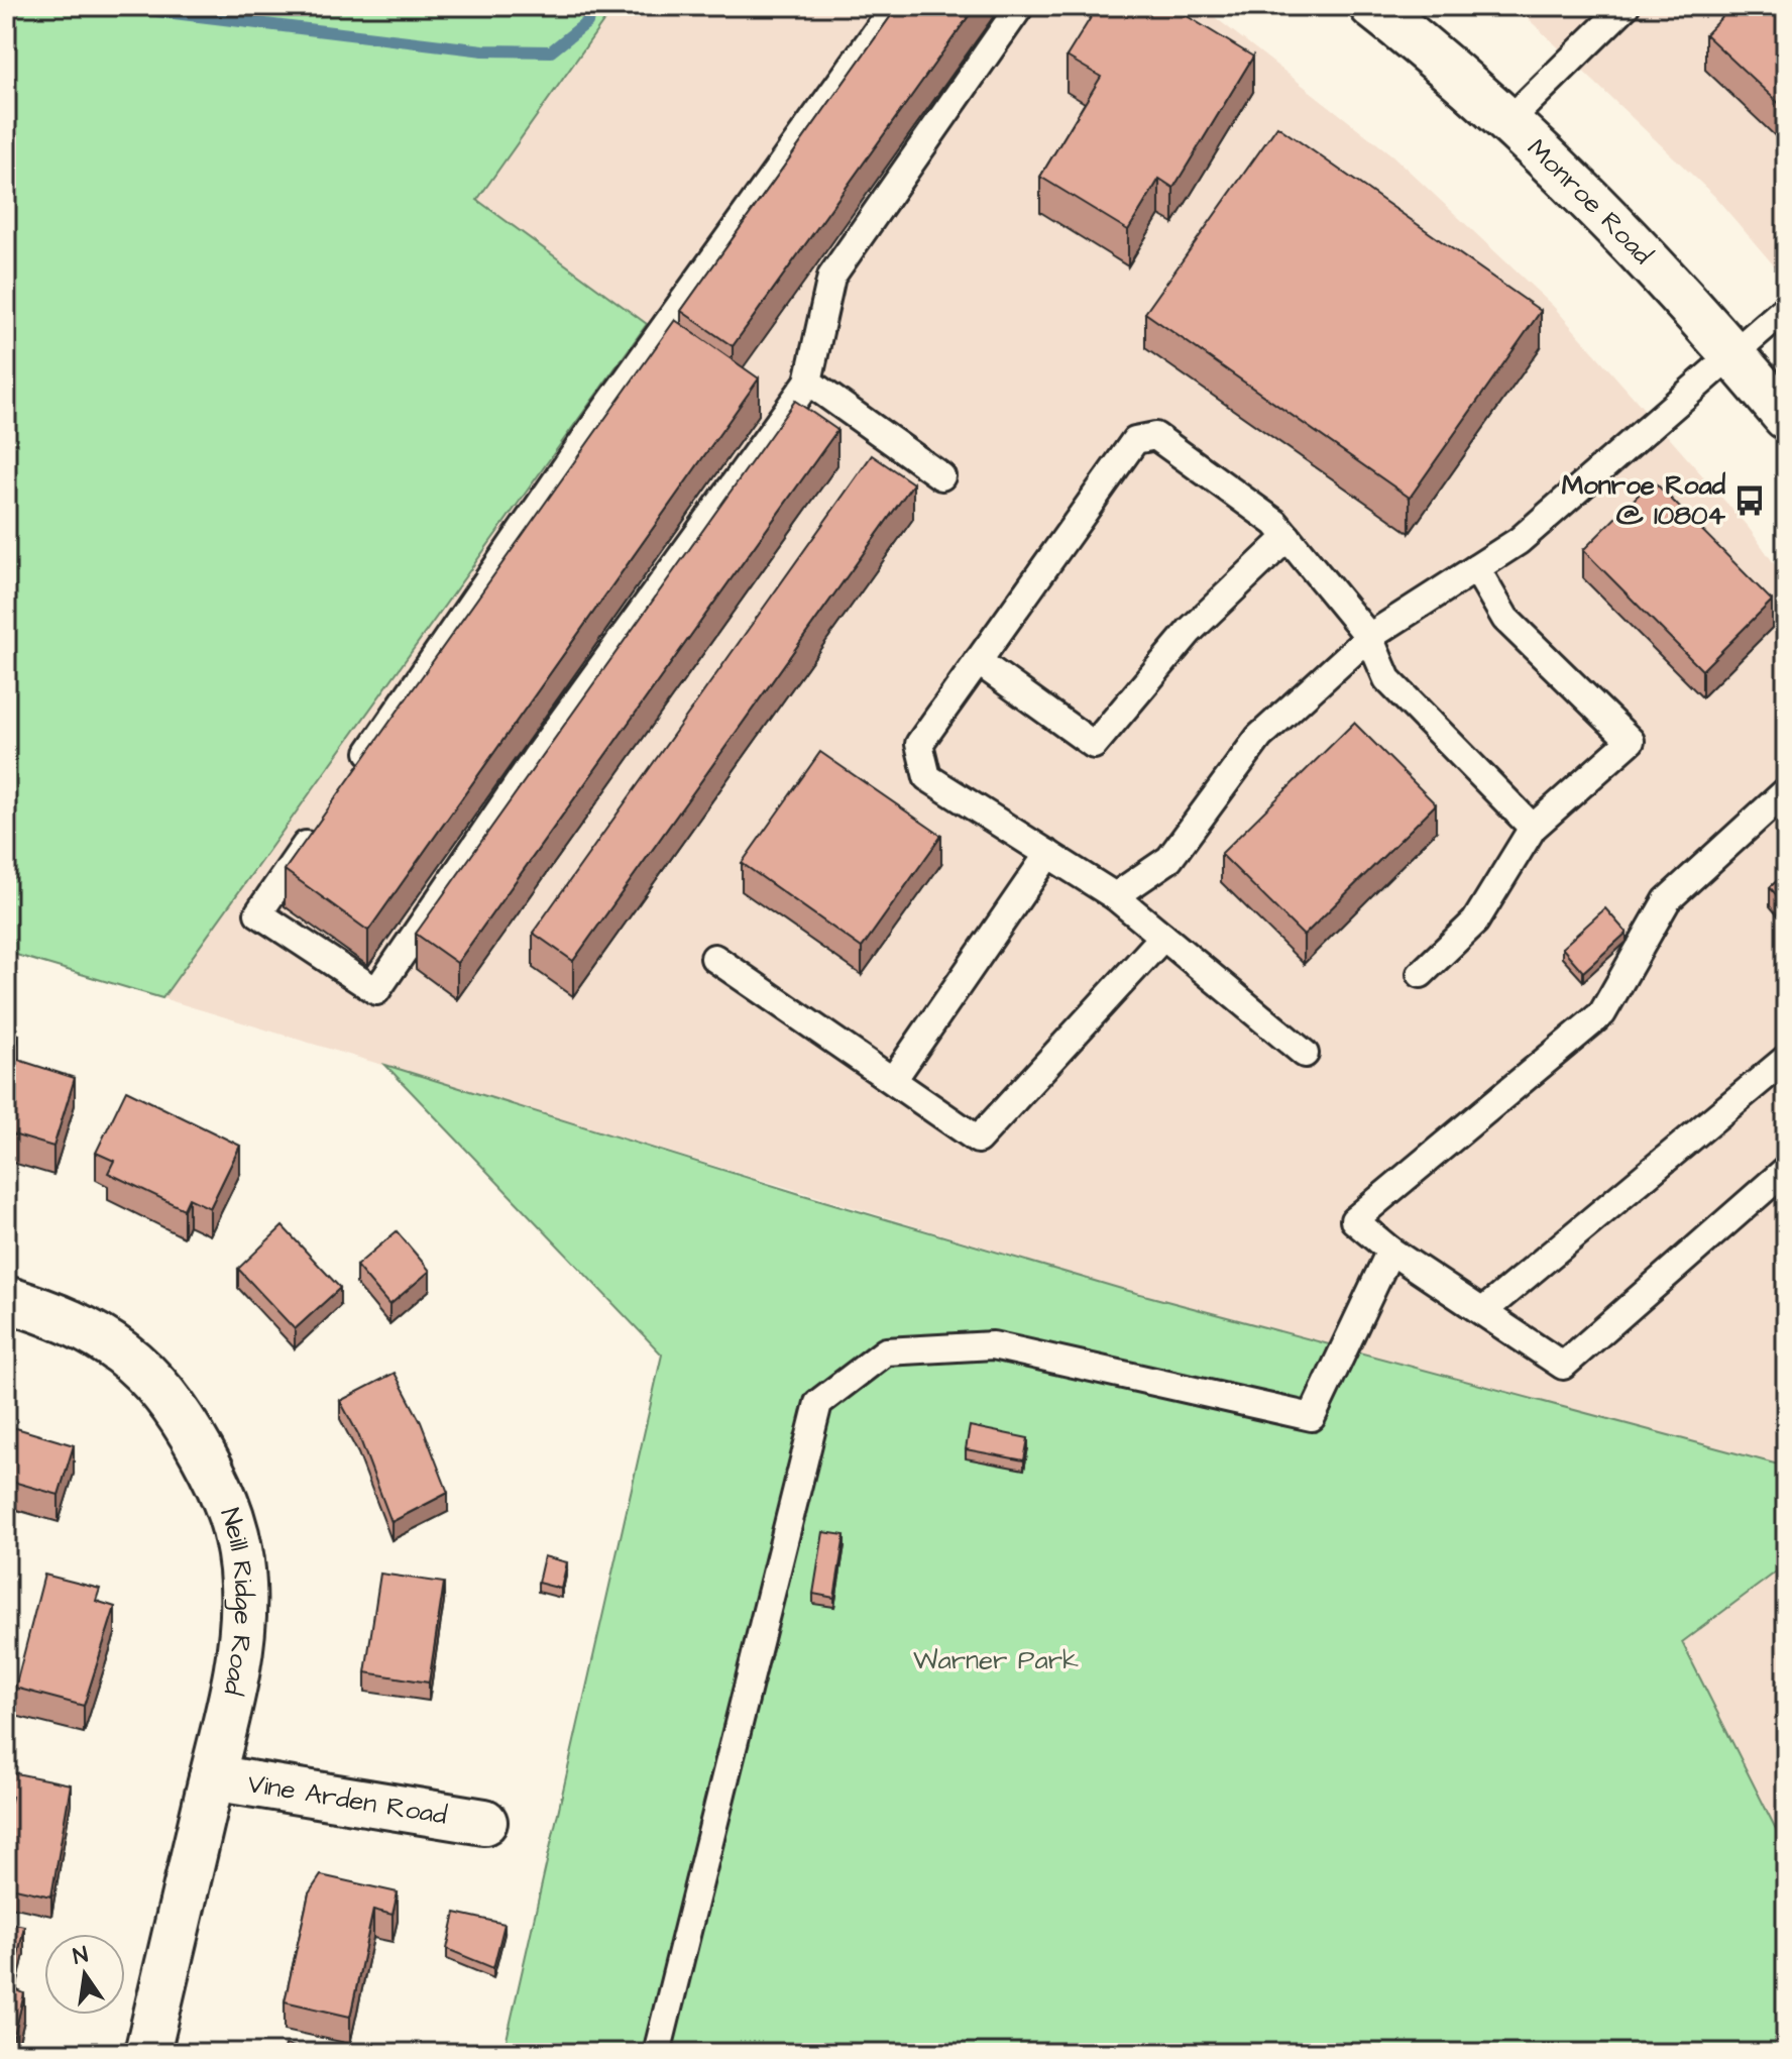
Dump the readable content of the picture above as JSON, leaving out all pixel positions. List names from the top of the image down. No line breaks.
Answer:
{"streets":{"street":["Monroe Road","Neill Ridge Road","Vine Arden Road"]},"crossings":[["Neill Ridge Road","Vine Arden Road"]],"parks":["Warner Park"],"places":{"bus stop":["Monroe Road @ 10804"]},"north":"top"}
